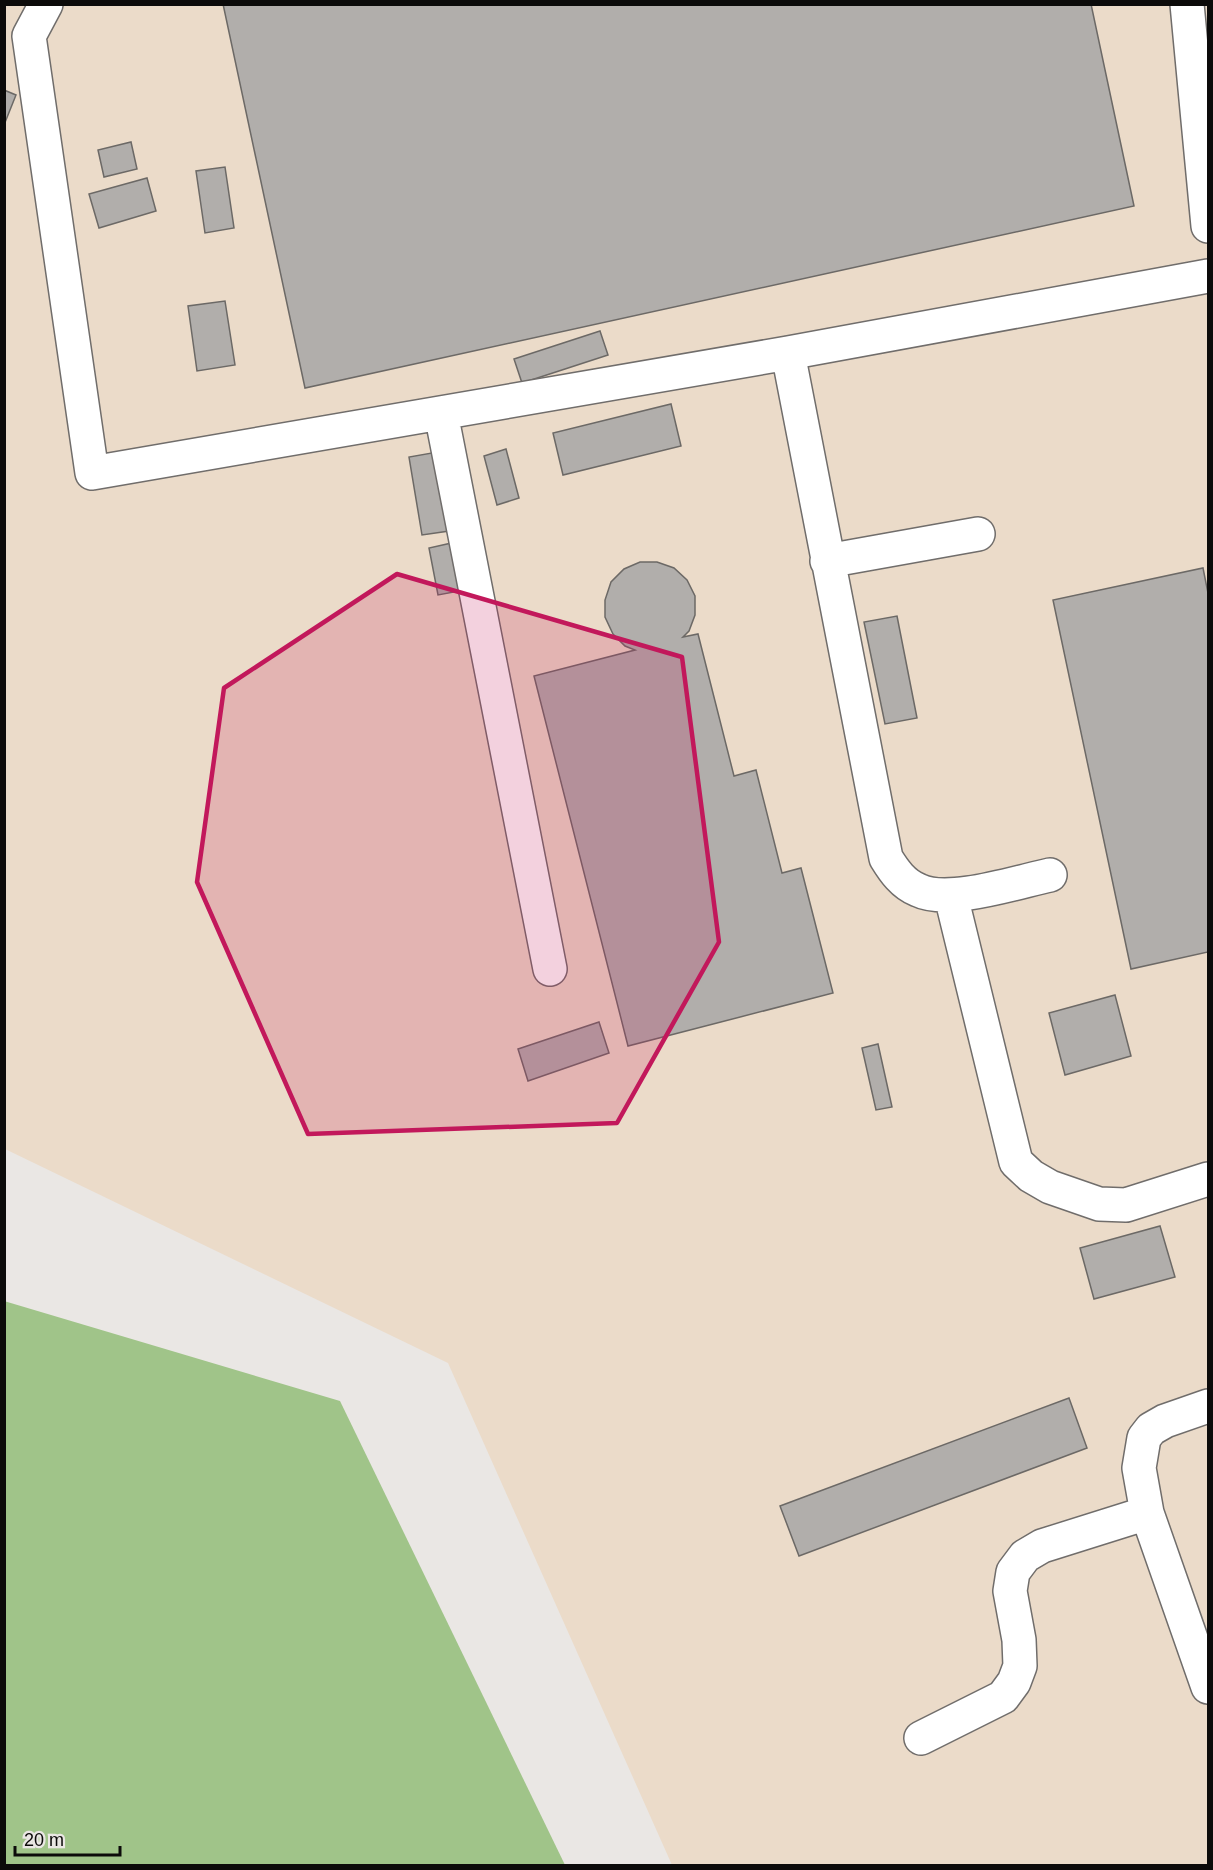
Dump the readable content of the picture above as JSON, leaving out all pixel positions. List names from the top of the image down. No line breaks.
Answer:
{"scale_bar":"20 m"}
